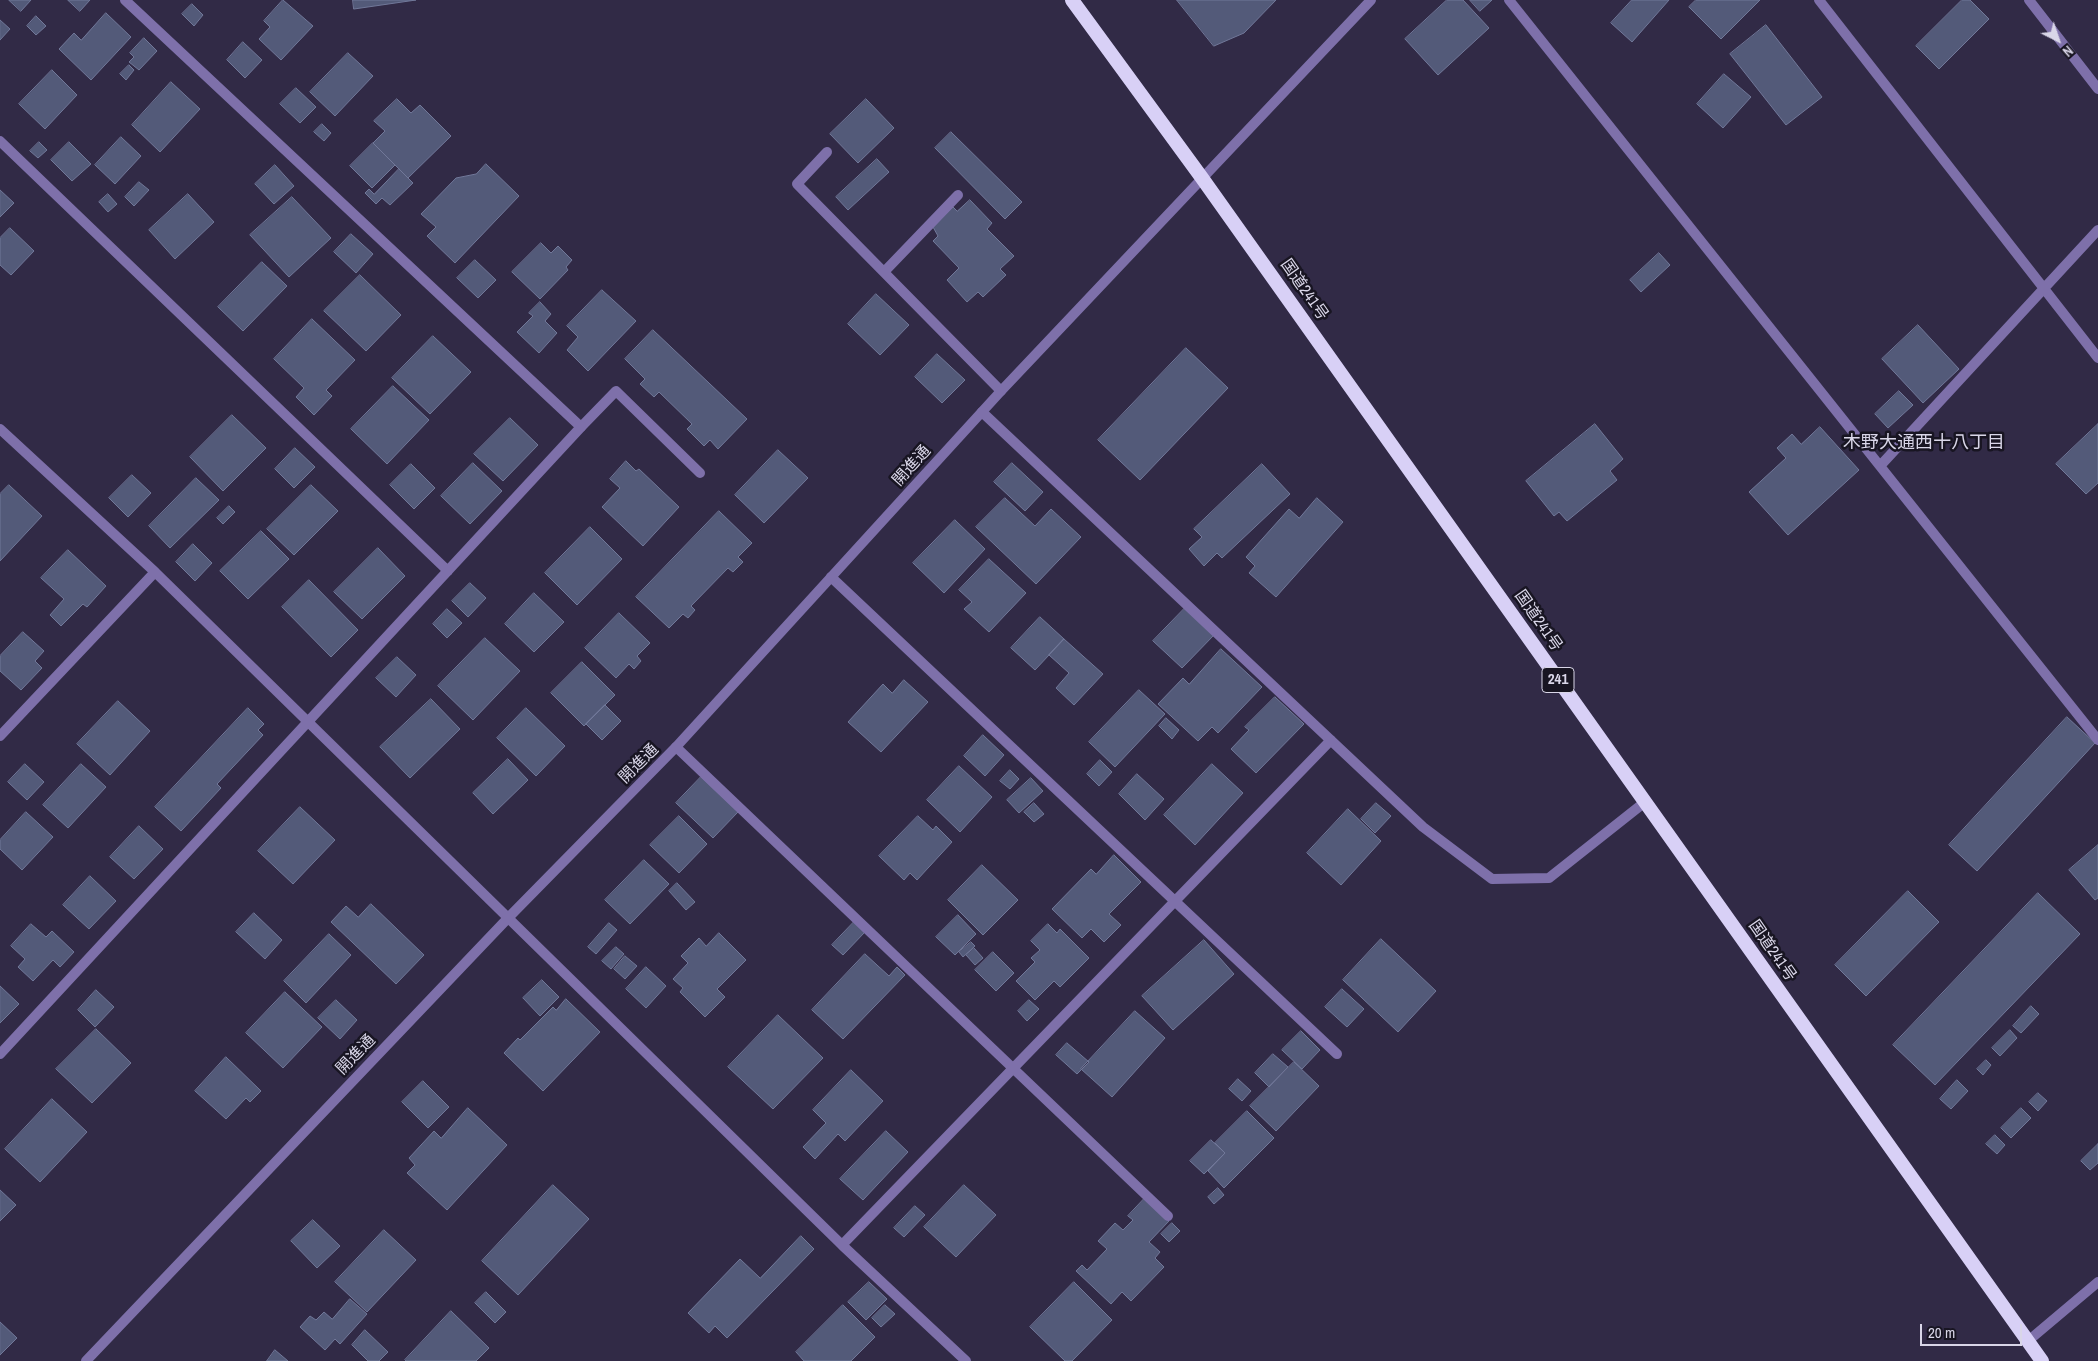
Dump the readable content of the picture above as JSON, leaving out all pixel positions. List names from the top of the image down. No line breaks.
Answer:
{"streets":{"highway":["国道241号","241"],"street":["開進通"]},"crossings":[["国道241号","開進通"]],"districts":["木野大通西十八丁目"],"scale_bar":"20 m","north":"bottom right"}
